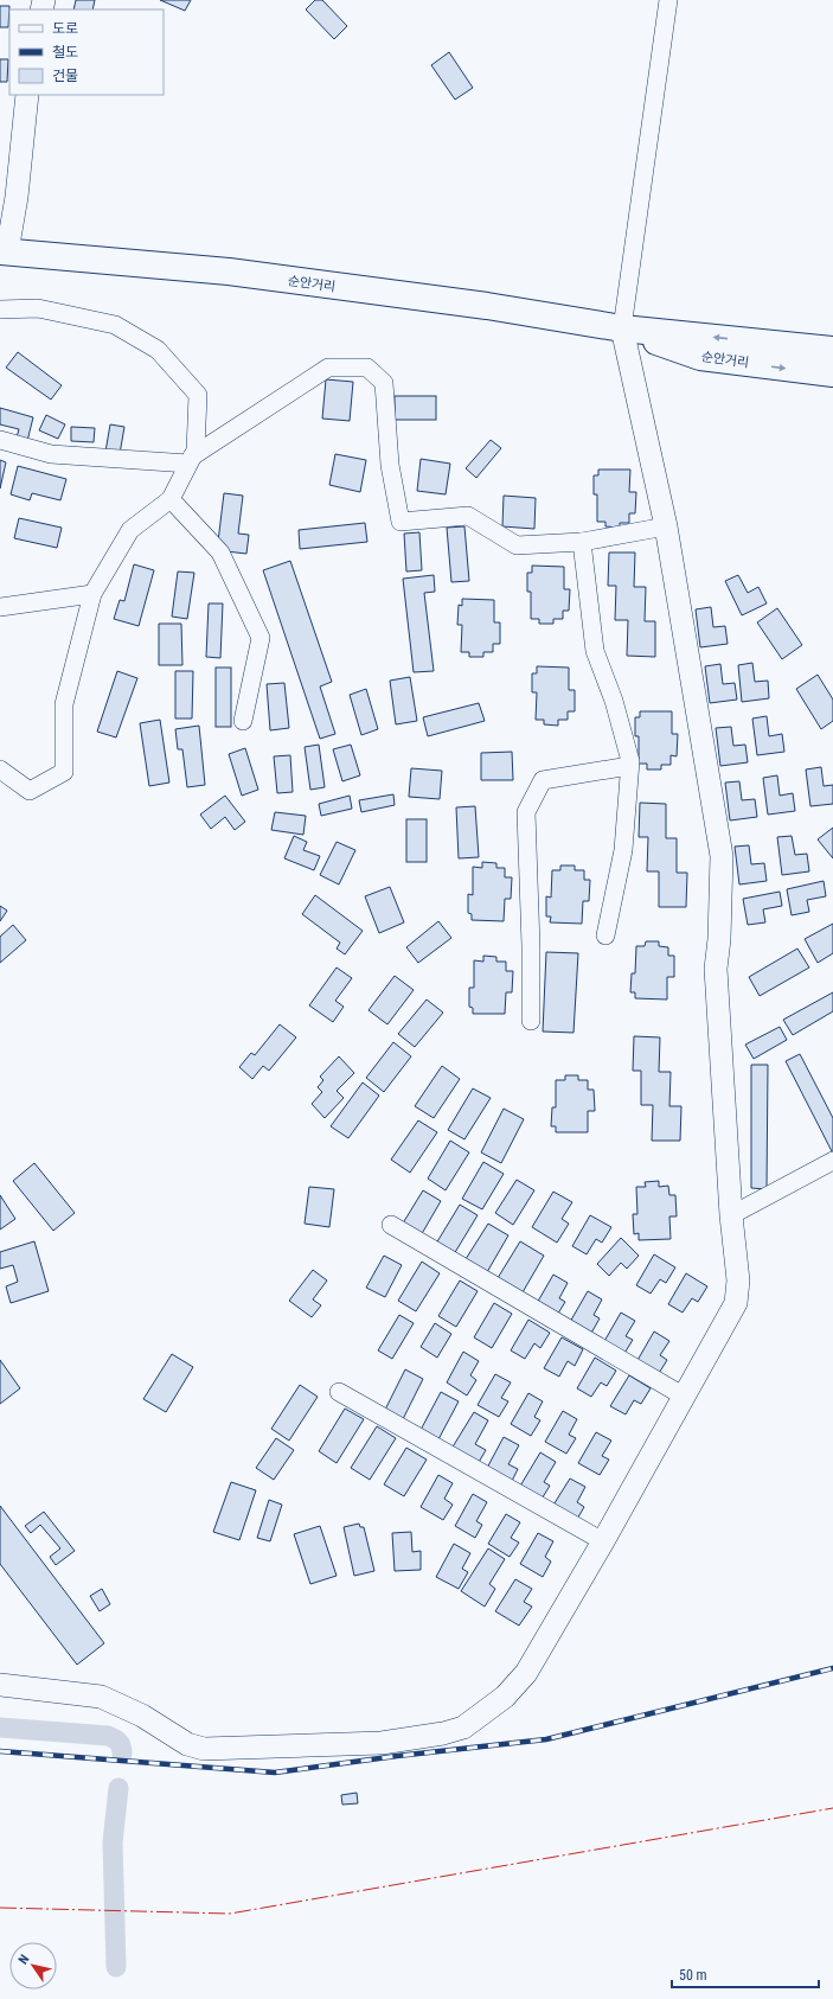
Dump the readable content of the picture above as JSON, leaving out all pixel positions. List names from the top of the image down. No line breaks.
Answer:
{"streets":{"main road":["순안거리"]},"legend":["도로","철도","건물"],"scale_bar":"50 m","north":"top left"}
